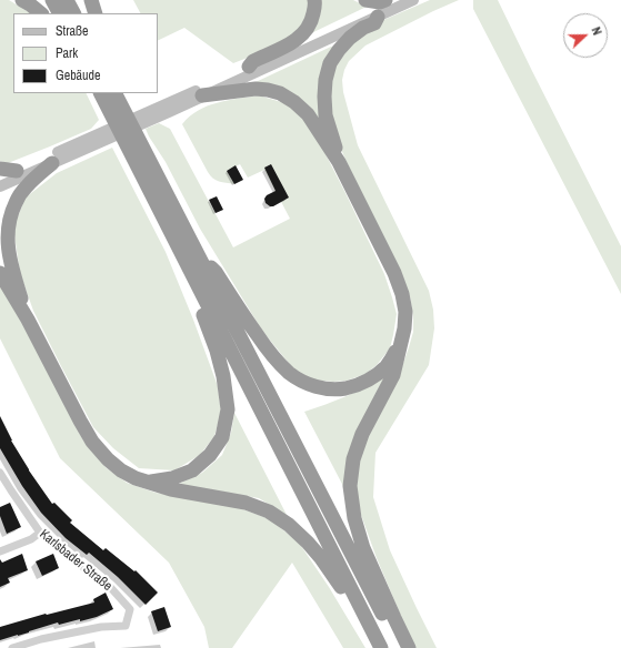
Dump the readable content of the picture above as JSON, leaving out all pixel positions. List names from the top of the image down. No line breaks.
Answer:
{"streets":{"street":["Karlsbader Straße"]},"legend":["Straße","Park","Gebäude"],"north":"right"}
